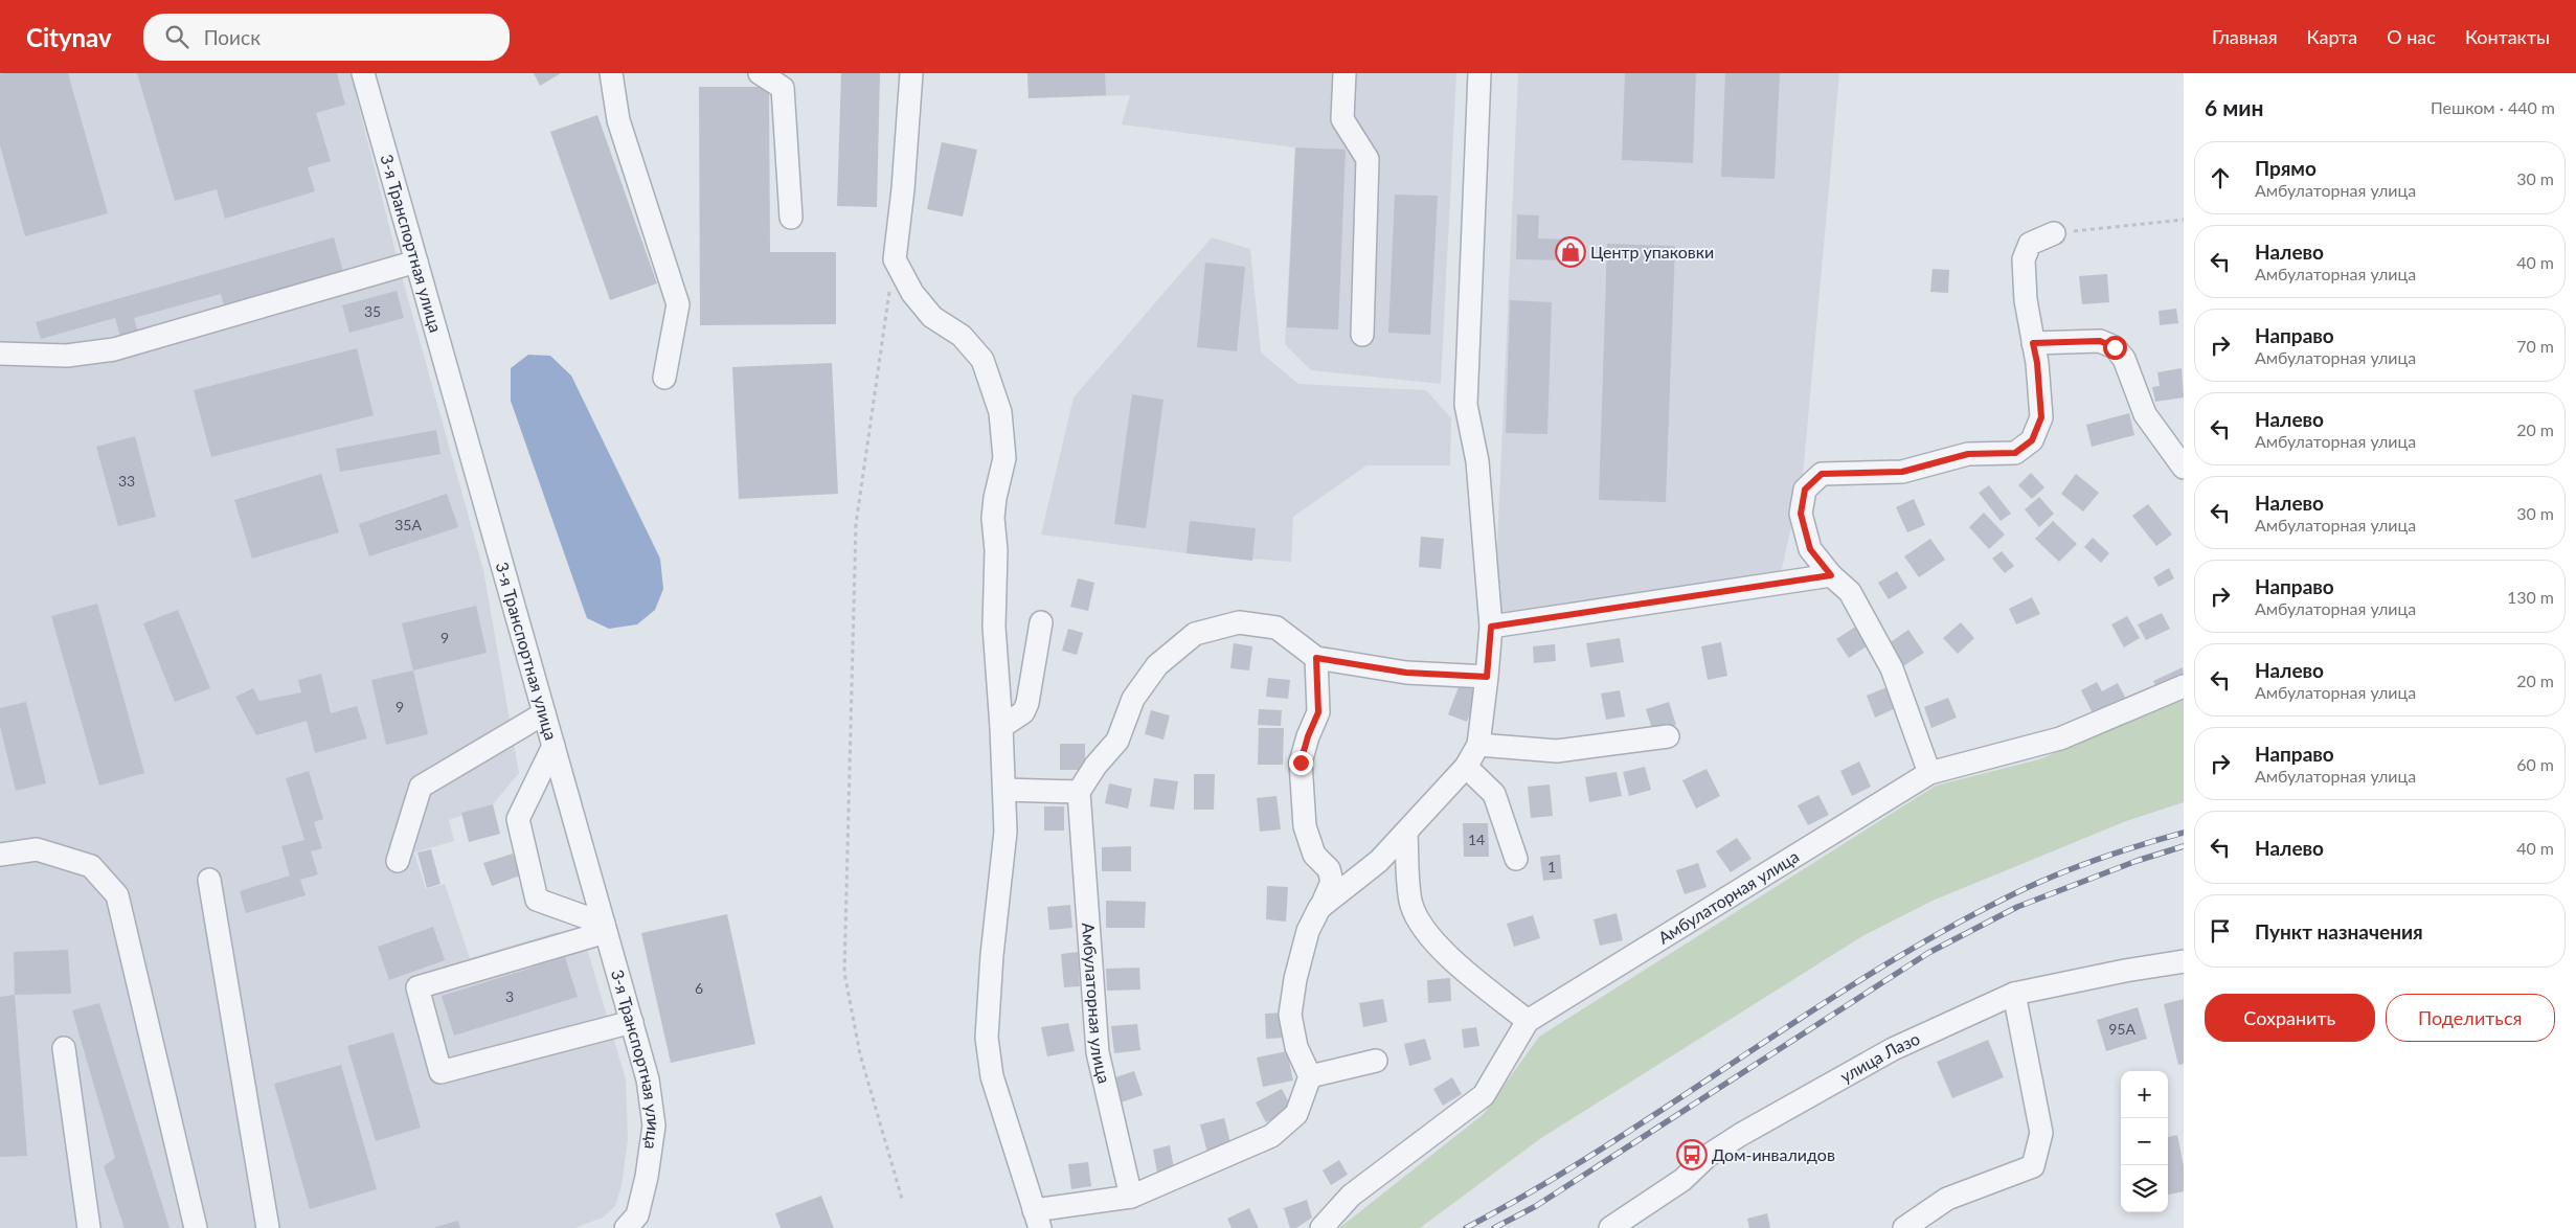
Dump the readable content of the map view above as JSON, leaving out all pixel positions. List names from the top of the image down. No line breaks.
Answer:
{"streets":{"street":["3-я Транспортная улица","Амбулаторная улица","улица Лазо"]},"places":{"shop":["Центр упаковки"],"bus stop":["Дом-инвалидов"]},"house_numbers":["35","33","35А","9","9","14","1","6","3","95А"],"page":{"header":"Citynav","search":"Поиск","nav":["Главная","Карта","О нас","Контакты"],"heading":["6 мин","Пешком · 440 m"],"list":[["Прямо","Амбулаторная улица","30 m"],["Налево","Амбулаторная улица","40 m"],["Направо","Амбулаторная улица","70 m"],["Налево","Амбулаторная улица","20 m"],["Налево","Амбулаторная улица","30 m"],["Направо","Амбулаторная улица","130 m"],["Налево","Амбулаторная улица","20 m"],["Направо","Амбулаторная улица","60 m"],["Налево","40 m"],"Пункт назначения"],"buttons":["Сохранить","Поделиться"],"map_buttons":["+","−"]}}
